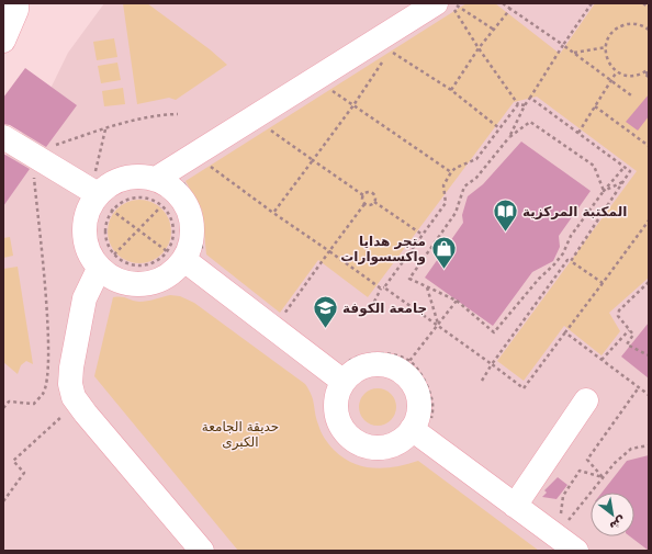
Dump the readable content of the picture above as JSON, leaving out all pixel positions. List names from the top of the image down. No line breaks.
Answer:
{"parks":["حديقة الجامعة الكبرى"],"places":{"library":["المكتبة المركزية"],"shop":["متجر هدايا واكسسوارات"],"school or university":["جامعة الكوفة"]},"north":"bottom right"}
